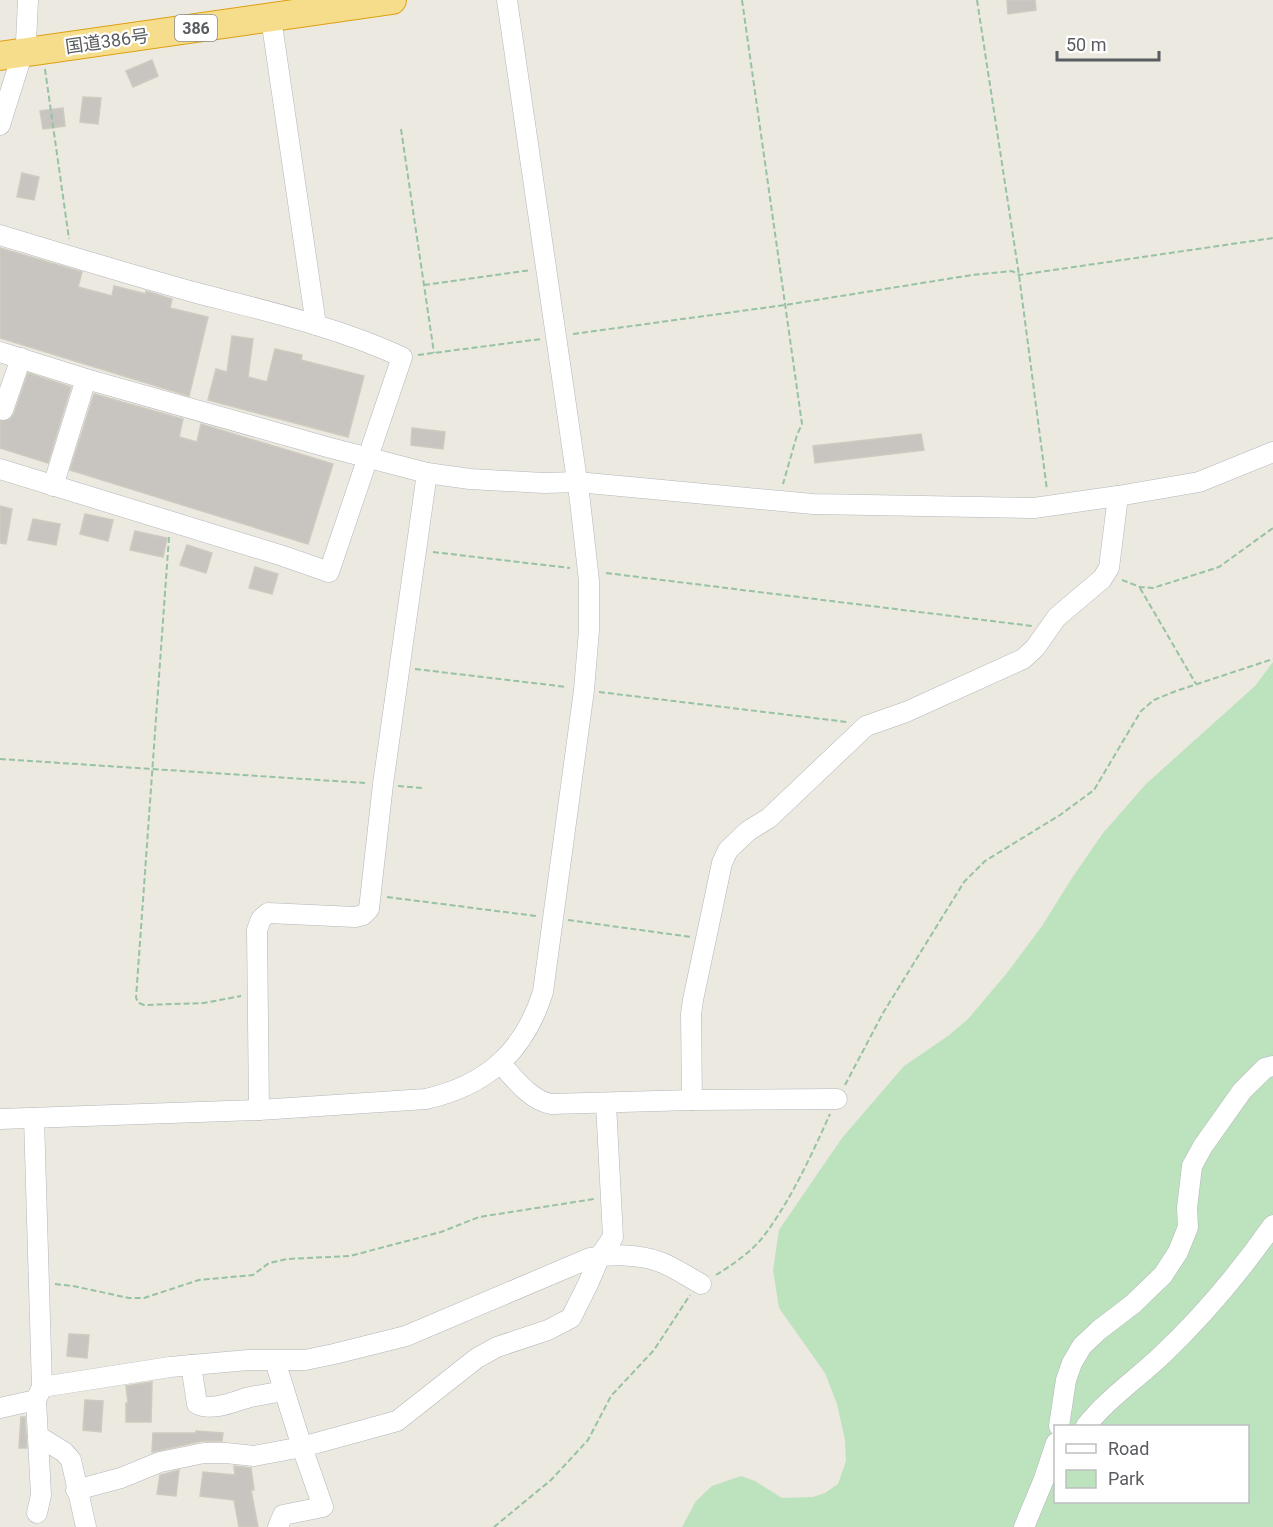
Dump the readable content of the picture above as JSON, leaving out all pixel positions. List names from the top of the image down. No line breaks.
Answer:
{"streets":{"highway":["386","国道386号"]},"legend":["Road","Park"],"scale_bar":"50 m"}
